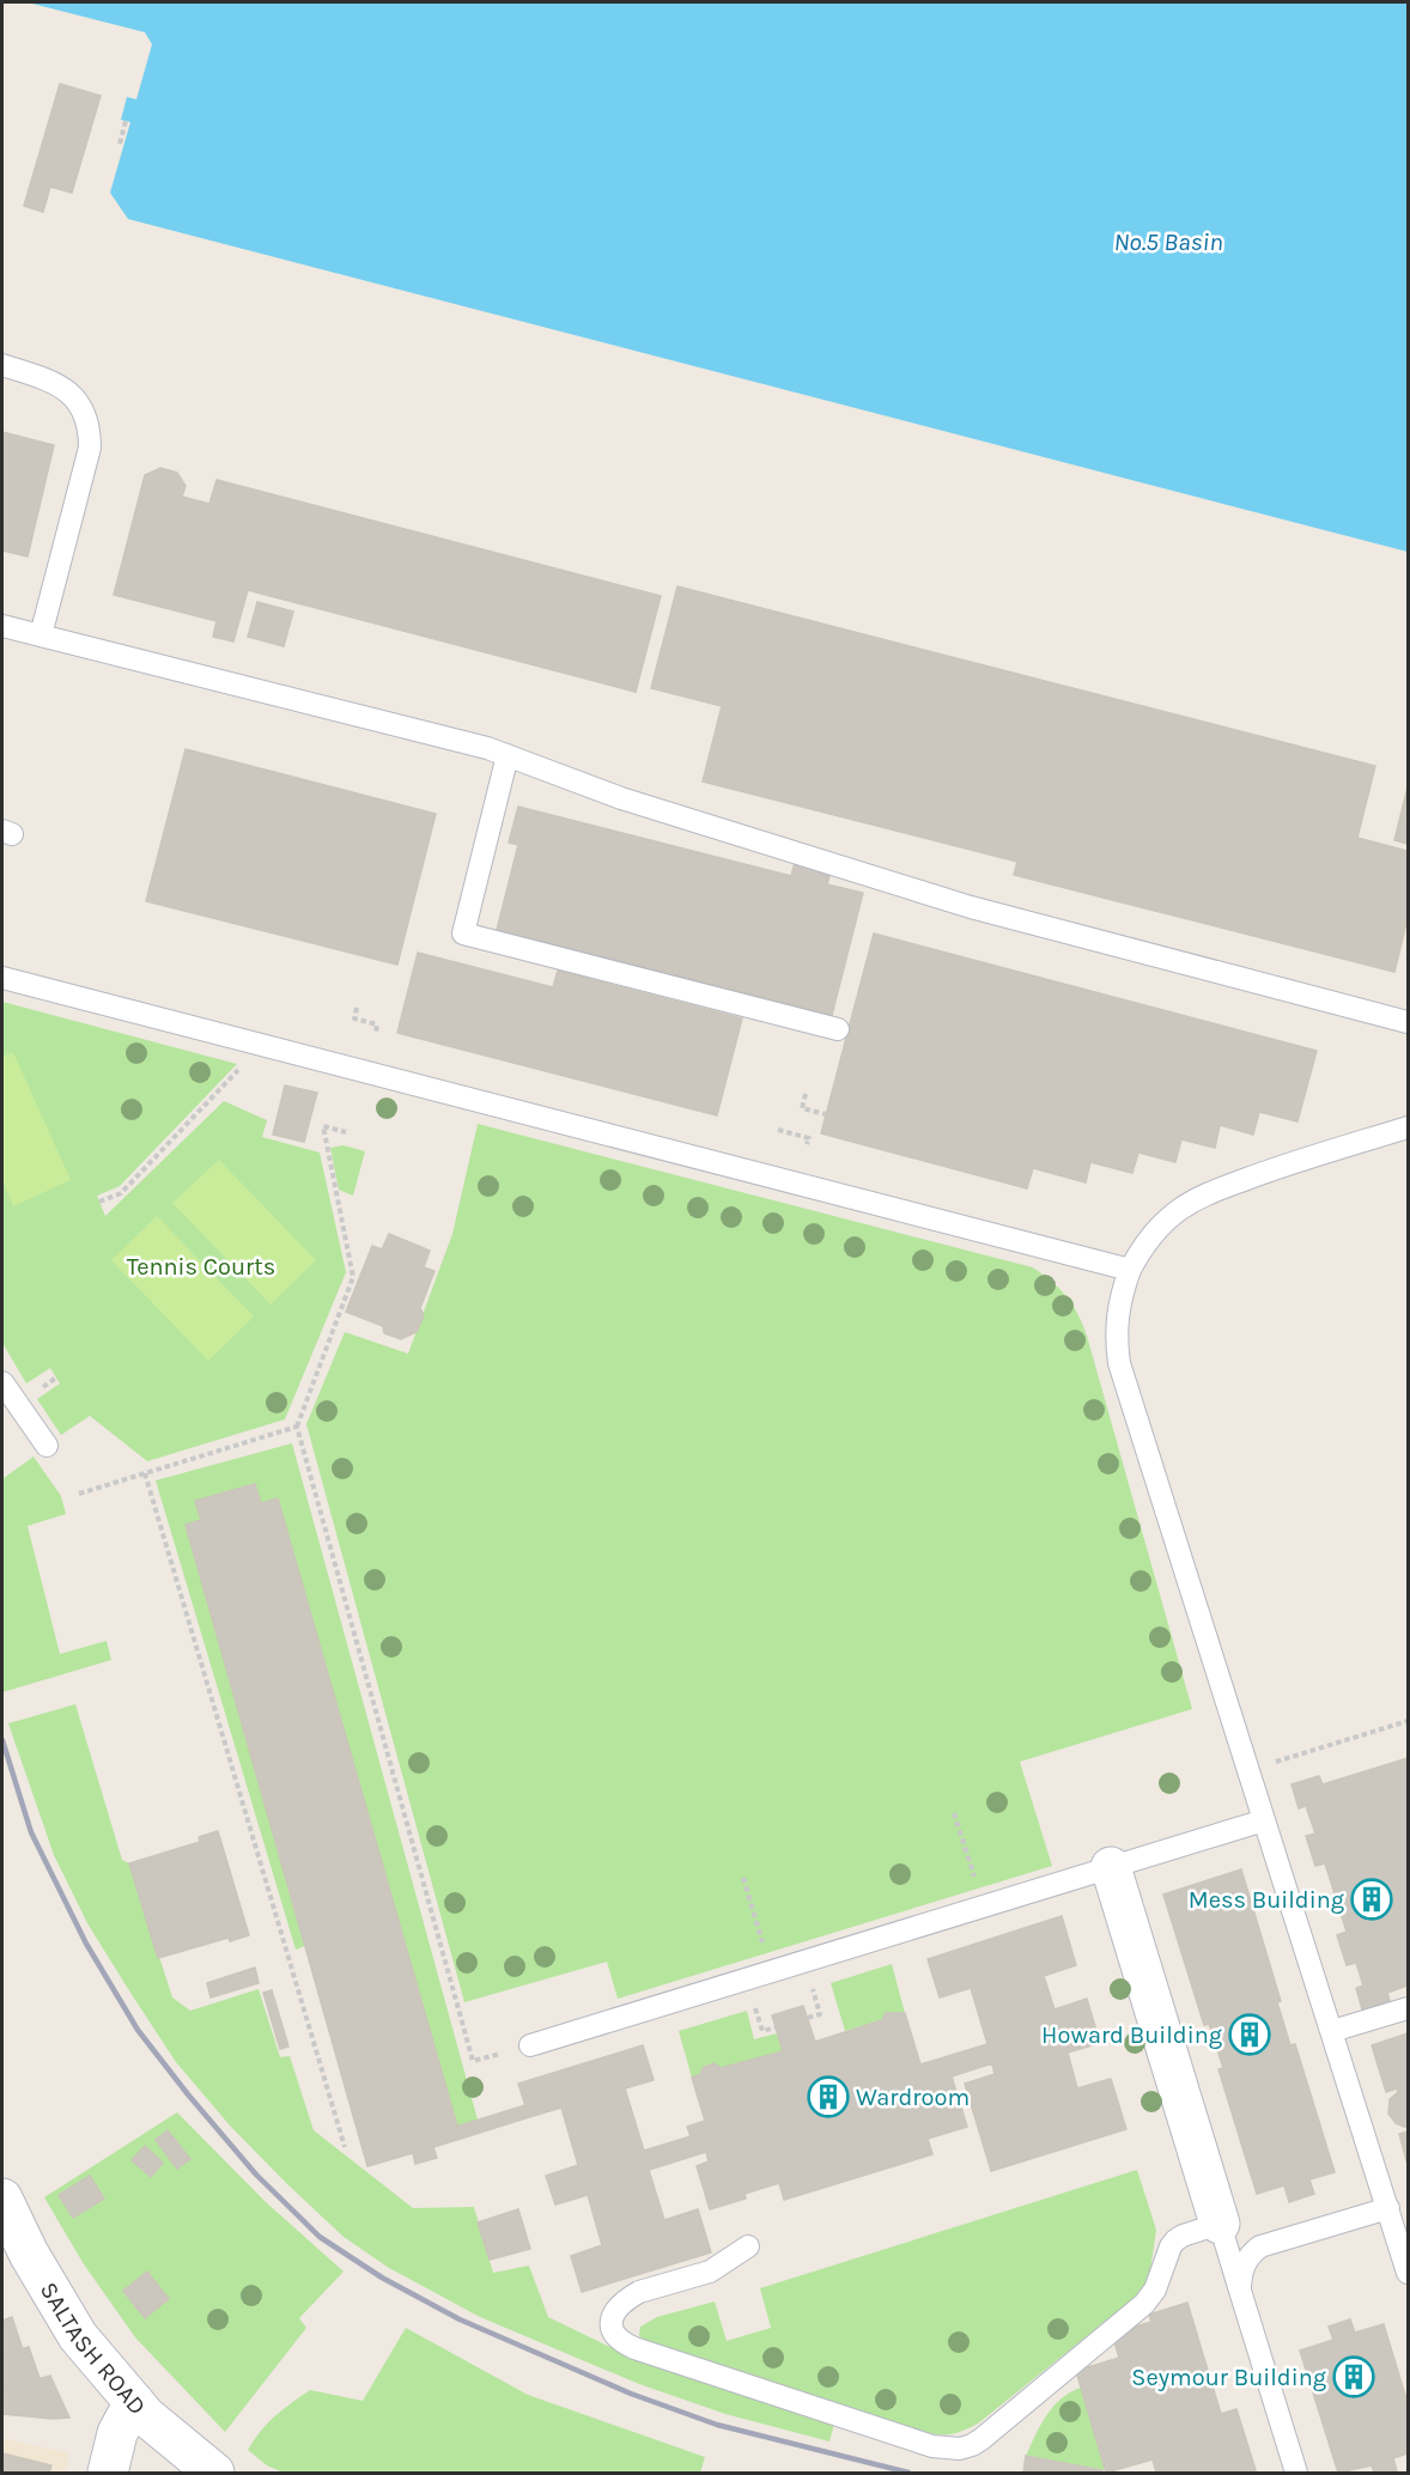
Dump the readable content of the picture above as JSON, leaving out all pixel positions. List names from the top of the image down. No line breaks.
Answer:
{"streets":{"street":["SALTASH ROAD"]},"water":["No.5 Basin"],"parks":["Tennis Courts"],"places":{"building":["Mess Building","Howard Building","Wardroom","Seymour Building"]}}
